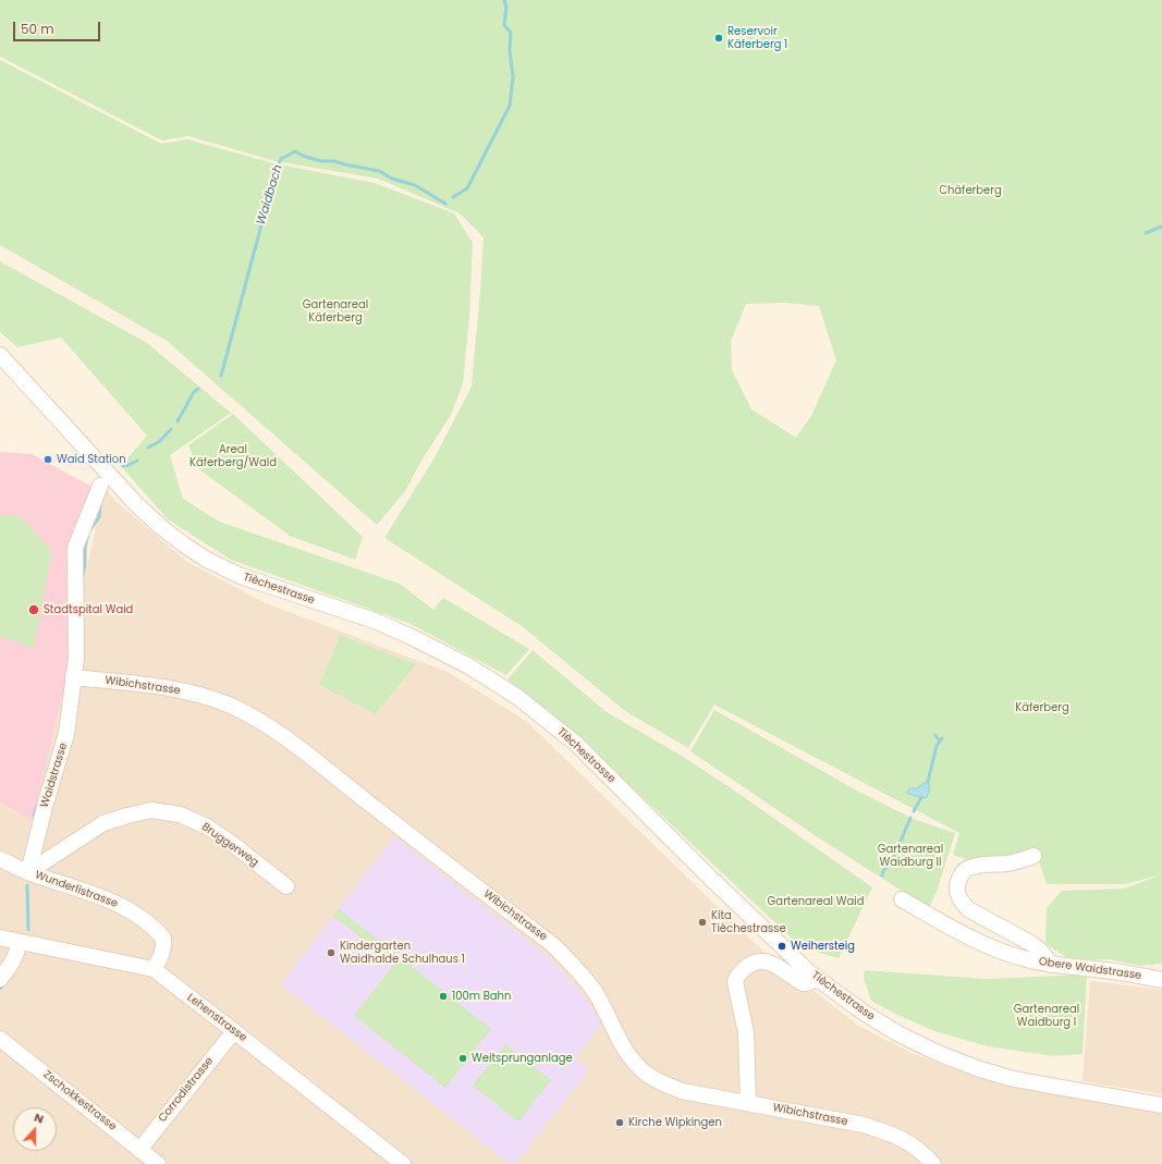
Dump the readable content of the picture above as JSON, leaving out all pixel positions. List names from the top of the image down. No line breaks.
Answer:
{"streets":{"street":["Tièchestrasse","Wibichstrasse","Waidstrasse","Bruggerweg","Wunderlistrasse","Obere Waidstrasse","Lehenstrasse","Corrodistrasse","Zschokkestrasse"]},"crossings":[["Wibichstrasse","Waidstrasse"],["Waidstrasse","Bruggerweg"],["Waidstrasse","Wunderlistrasse"],["Bruggerweg","Wunderlistrasse"],["Wunderlistrasse","Lehenstrasse"],["Lehenstrasse","Corrodistrasse"],["Corrodistrasse","Zschokkestrasse"]],"water":["Waidbach"],"parks":["Chäferberg","Gartenareal Käferberg","Areal Käferberg/Wald","Käferberg","Gartenareal Waidburg II","Gartenareal Waid","Gartenareal Waidburg I"],"places":["Reservoir Käferberg 1","Waid Station","Stadtspital Waid","Kita Tièchestrasse","Weihersteig","Kindergarten Waidhalde Schulhaus 1","100m Bahn","Weitsprunganlage","Kirche Wipkingen"],"scale_bar":"50 m","north":"top"}
